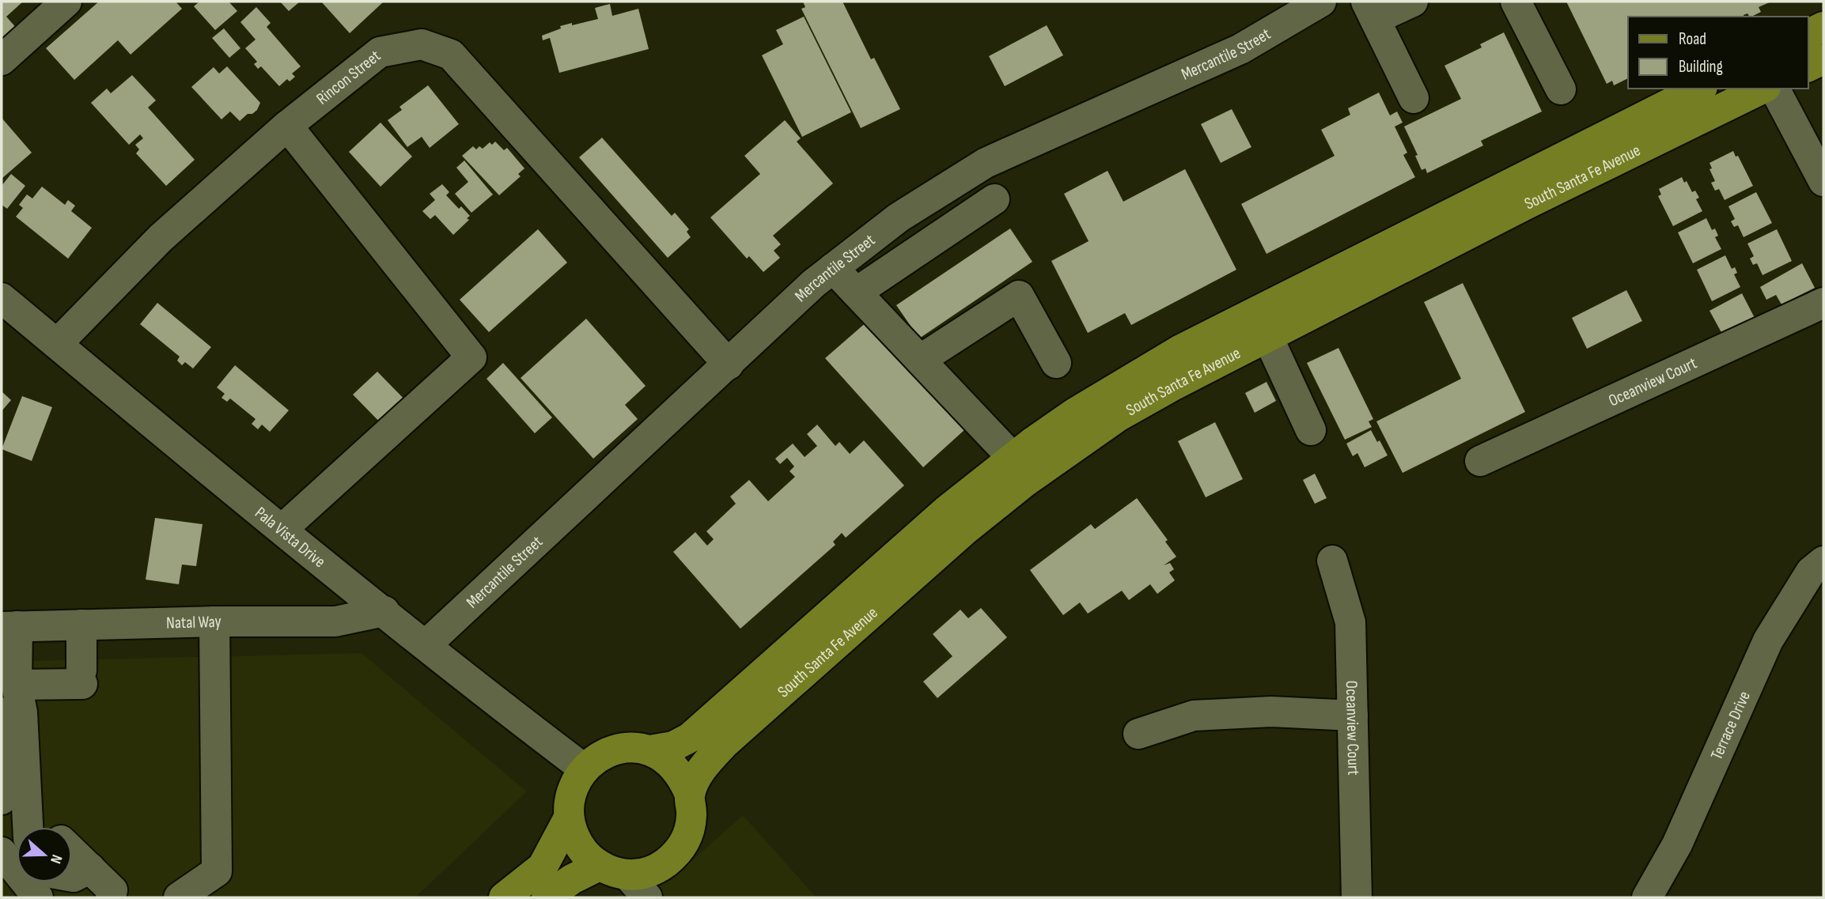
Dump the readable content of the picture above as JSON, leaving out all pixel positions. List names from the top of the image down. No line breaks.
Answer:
{"streets":{"main road":["South Santa Fe Avenue"],"street":["Mercantile Street","Rincon Street","Oceanview Court","Pala Vista Drive","Natal Way","Terrace Drive"]},"crossings":[["Mercantile Street","Rincon Street"],["Mercantile Street","Pala Vista Drive"],["Rincon Street","Pala Vista Drive"],["South Santa Fe Avenue","Pala Vista Drive"],["Pala Vista Drive","Natal Way"]],"legend":["Road","Building"],"north":"right"}
